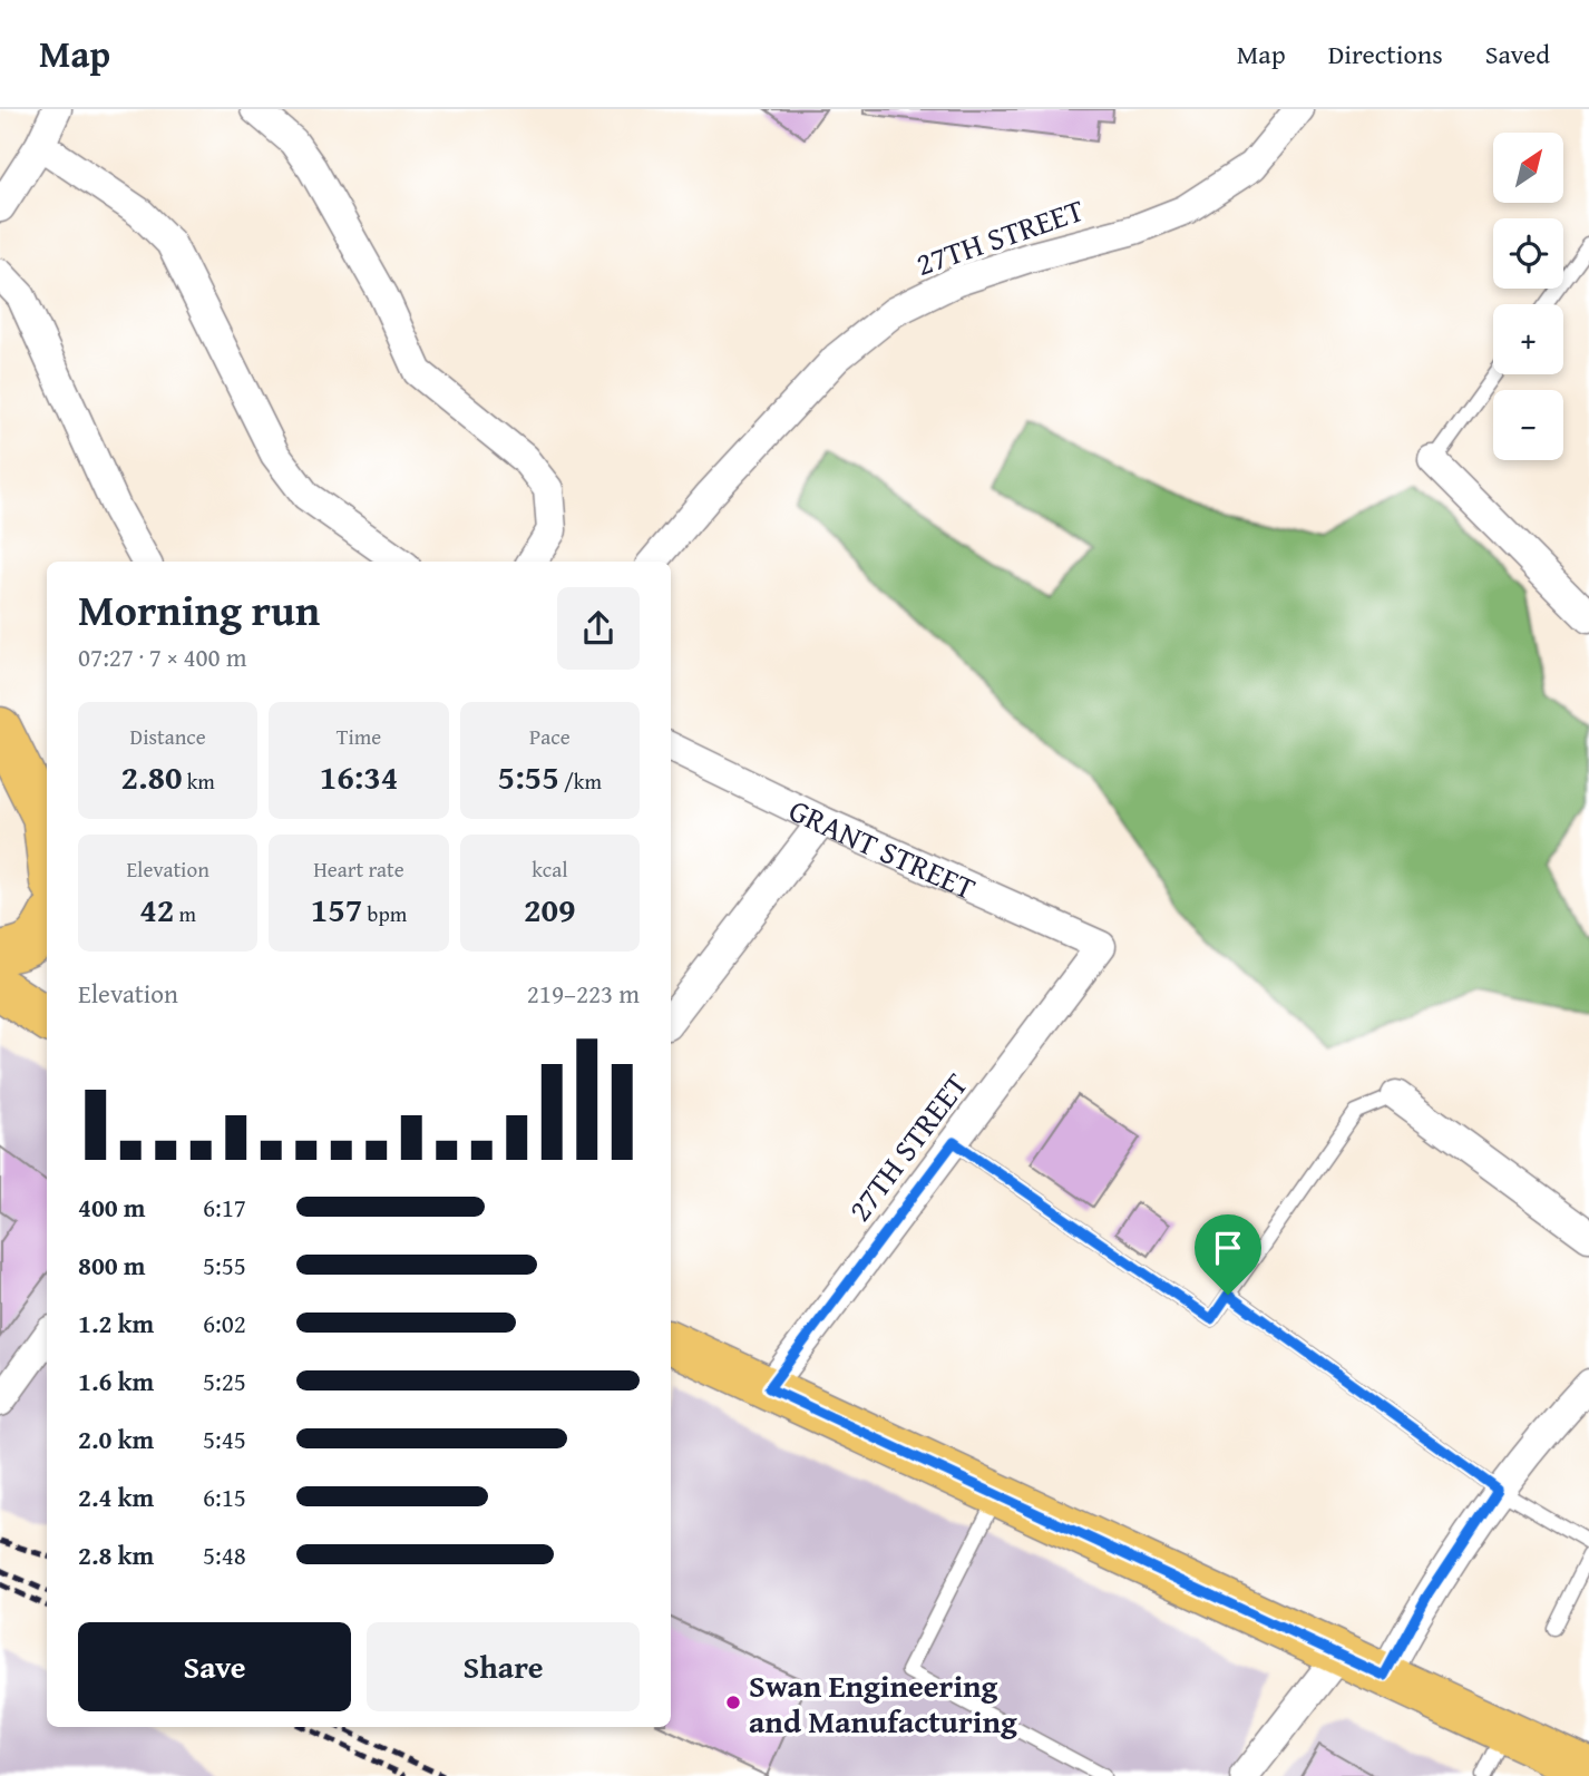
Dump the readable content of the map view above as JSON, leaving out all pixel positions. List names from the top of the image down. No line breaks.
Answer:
{"streets":{"street":["27TH STREET","GRANT STREET"]},"crossings":[["27TH STREET","GRANT STREET"]],"places":["Swan Engineering and Manufacturing"],"north":"top right","page":{"header":"Map","nav":["Map","Directions","Saved"],"map_buttons":["+","−"],"heading":["Morning run","07:27 · 7 × 400 m"],"stats":[["Distance","2.80 km"],["Time","16:34"],["Pace","5:55 /km"],["Elevation","42 m"],["Heart rate","157 bpm"],["kcal","209"]],"chart":["Elevation","219–223 m"],"list":[{"name":"400 m","note":"6:17"},{"name":"800 m","note":"5:55"},{"name":"1.2 km","note":"6:02"},{"name":"1.6 km","note":"5:25"},{"name":"2.0 km","note":"5:45"},{"name":"2.4 km","note":"6:15"},{"name":"2.8 km","note":"5:48"}],"buttons":["Save","Share"]}}
